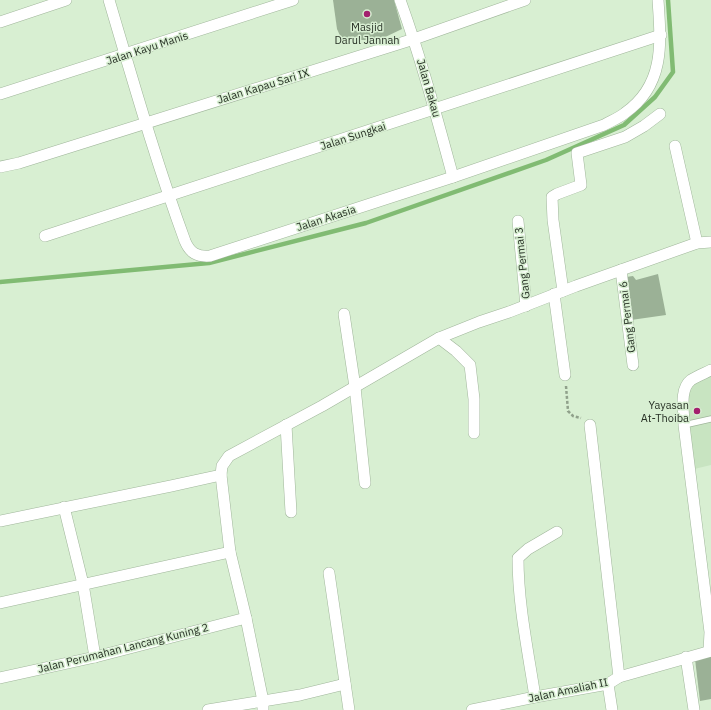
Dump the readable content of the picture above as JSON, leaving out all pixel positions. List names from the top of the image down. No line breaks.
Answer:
{"streets":{"street":["Jalan Kayu Manis","Jalan Kapau Sari IX","Jalan Bakau","Jalan Sungkai","Jalan Akasia","Gang Permai 3","Gang Permai 6","Jalan Perumahan Lancang Kuning 2","Jalan Amaliah II"]},"crossings":[["Jalan Kayu Manis","Jalan Akasia"],["Jalan Kapau Sari IX","Jalan Bakau"],["Jalan Kapau Sari IX","Jalan Akasia"],["Jalan Bakau","Jalan Sungkai"],["Jalan Bakau","Jalan Akasia"],["Jalan Sungkai","Jalan Akasia"]],"places":["Masjid Darul Jannah","Yayasan At-Thoiba"]}
